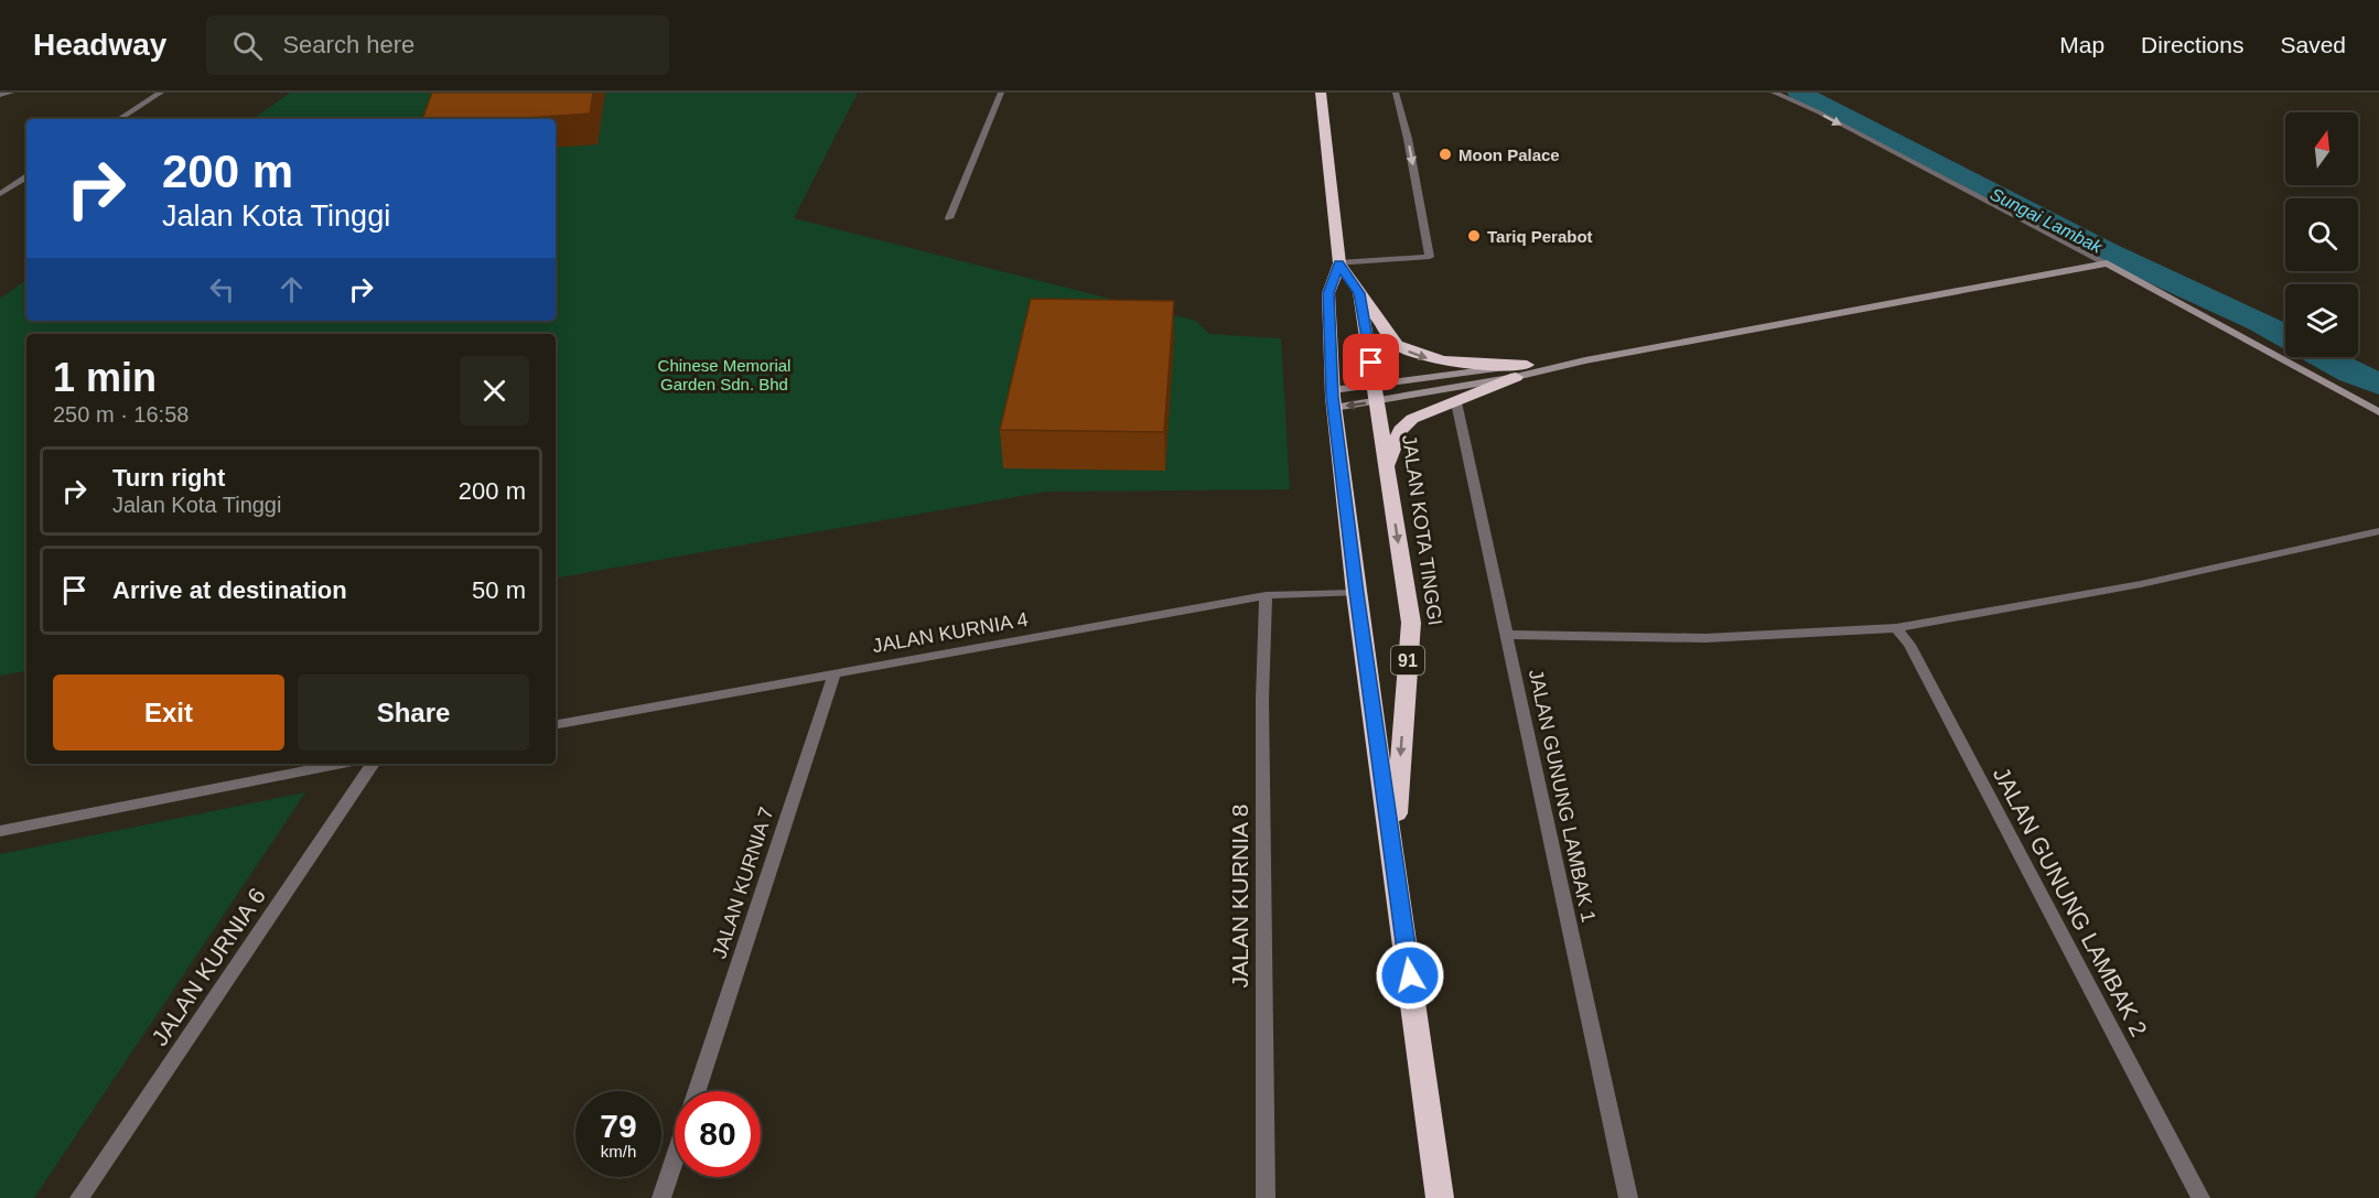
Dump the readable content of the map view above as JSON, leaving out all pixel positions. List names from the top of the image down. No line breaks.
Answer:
{"streets":{"highway":["JALAN KOTA TINGGI","91"],"street":["JALAN KURNIA 4","JALAN GUNUNG LAMBAK 1","JALAN KURNIA 7","JALAN KURNIA 8","JALAN GUNUNG LAMBAK 2","JALAN KURNIA 6"]},"crossings":[["JALAN KOTA TINGGI","JALAN KURNIA 4"],["JALAN KURNIA 4","JALAN KURNIA 7"],["JALAN KURNIA 4","JALAN KURNIA 8"]],"water":["Sungai Lambak"],"parks":["Chinese Memorial Garden Sdn. Bhd"],"places":["Moon Palace","Tariq Perabot"],"north":"top","page":{"header":"Headway","search":"Search here","nav":["Map","Directions","Saved"],"turn":["200 m","Jalan Kota Tinggi"],"heading":["1 min","250 m · 16:58"],"list":[{"name":"Turn right","note":"Jalan Kota Tinggi","value":"200 m"},{"name":"Arrive at destination","value":"50 m"}],"buttons":["Exit","Share"],"speed":"79 km/h","limit":"80"}}
